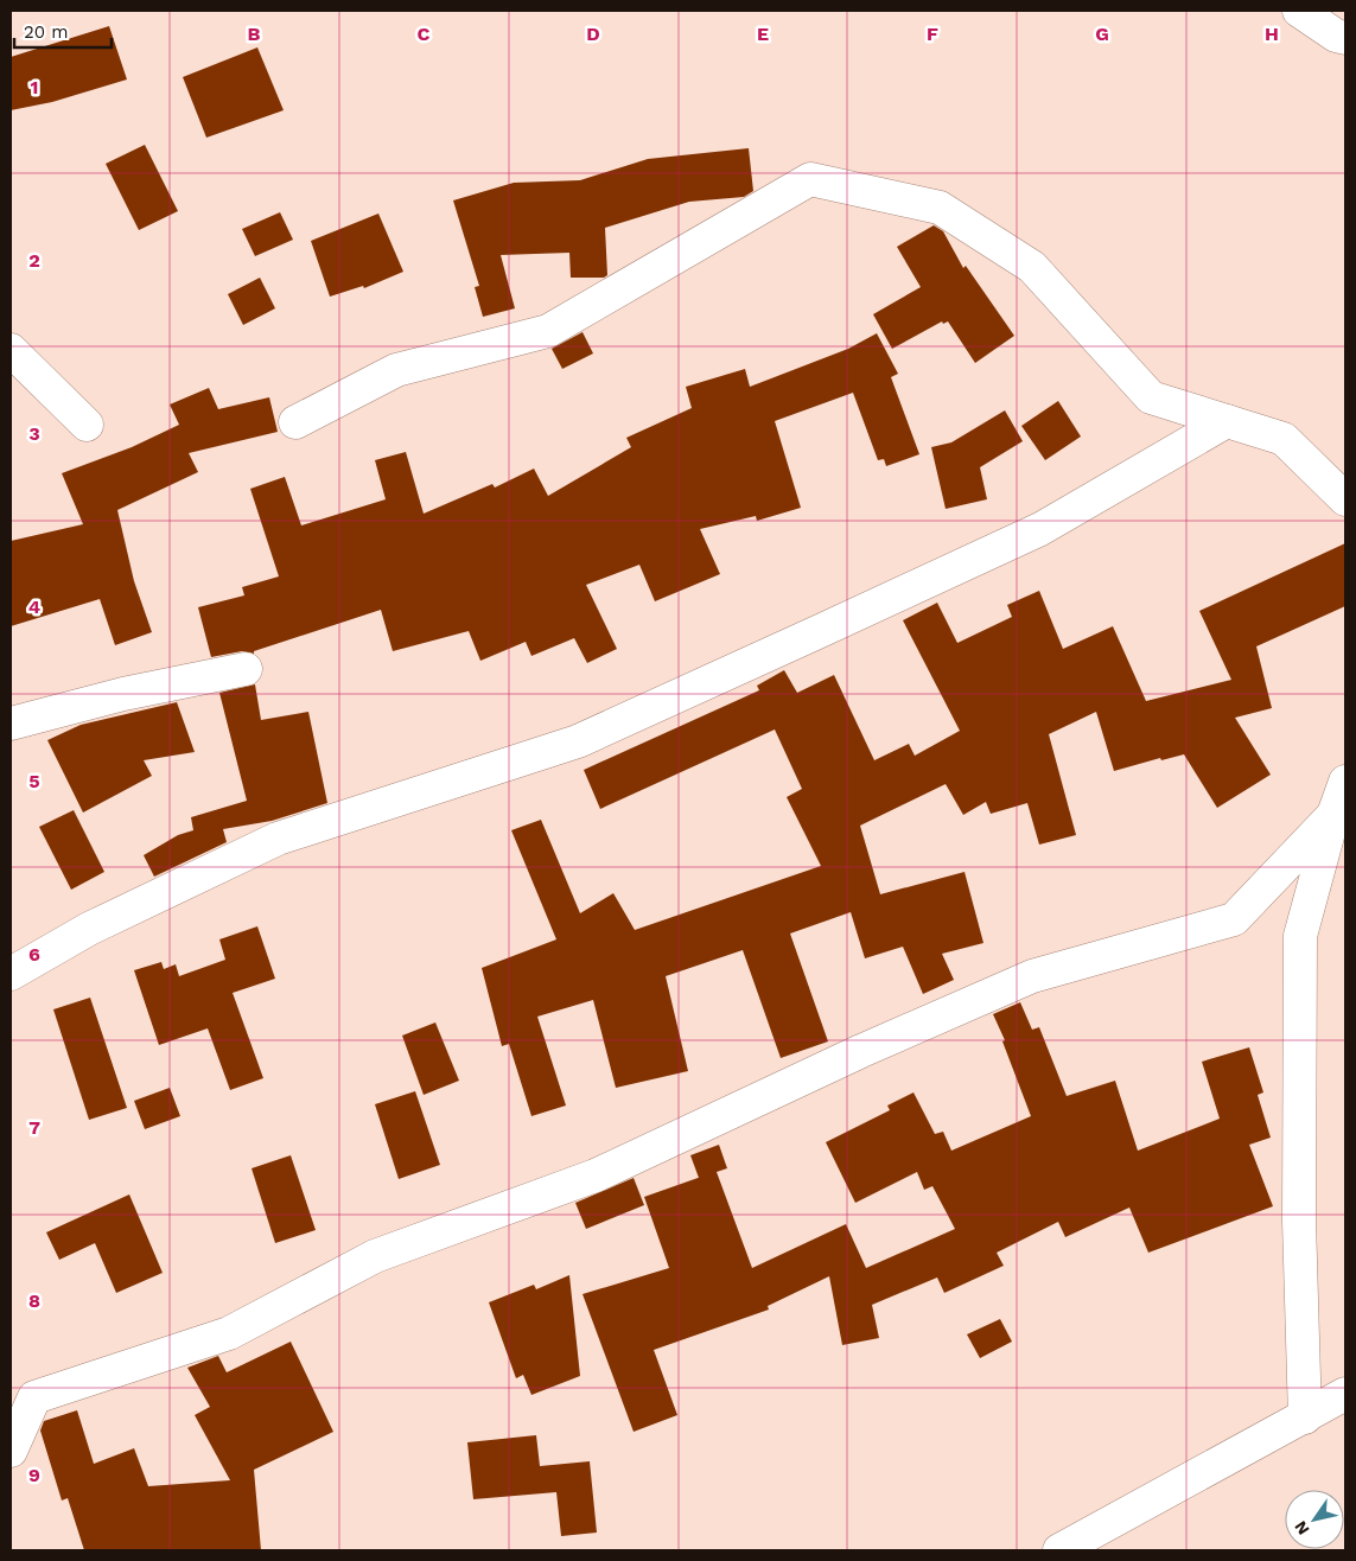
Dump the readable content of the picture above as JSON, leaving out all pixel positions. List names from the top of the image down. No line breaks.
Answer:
{"scale_bar":"20 m","north":"bottom left","grid":{"columns":["B","C","D","E","F","G","H"],"rows":["1","2","3","4","5","6","7","8","9"]}}
